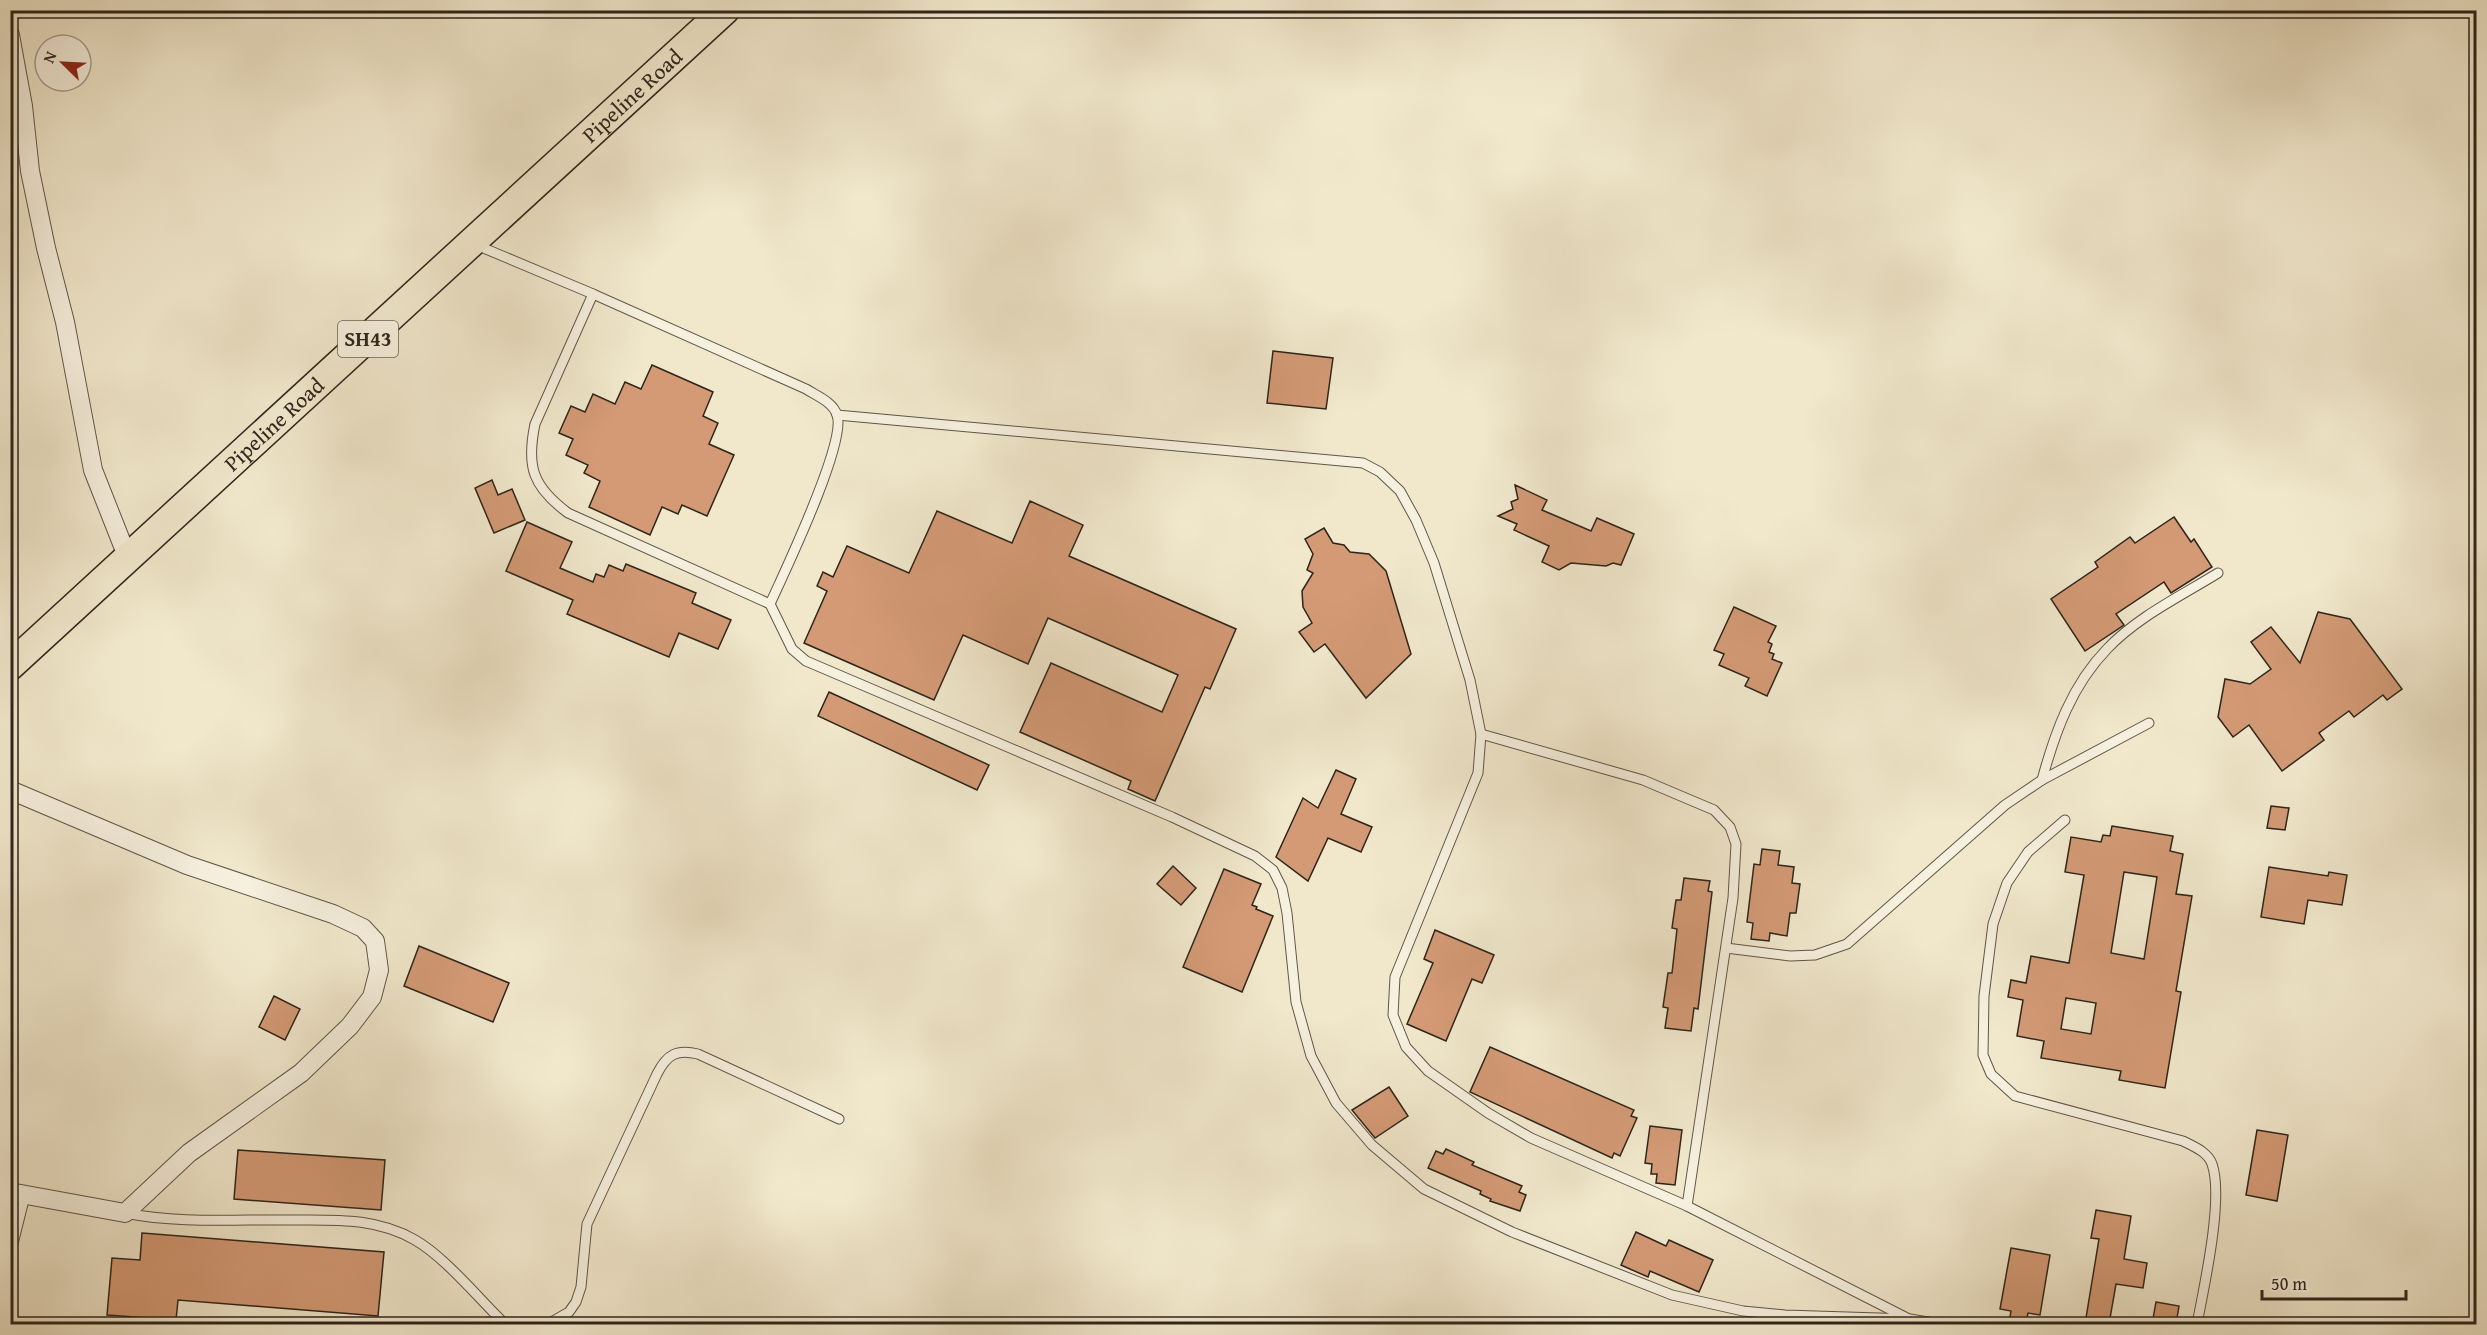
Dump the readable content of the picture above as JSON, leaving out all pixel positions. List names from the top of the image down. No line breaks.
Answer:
{"streets":{"main road":["Pipeline Road","SH43"]},"scale_bar":"50 m","north":"top left"}
